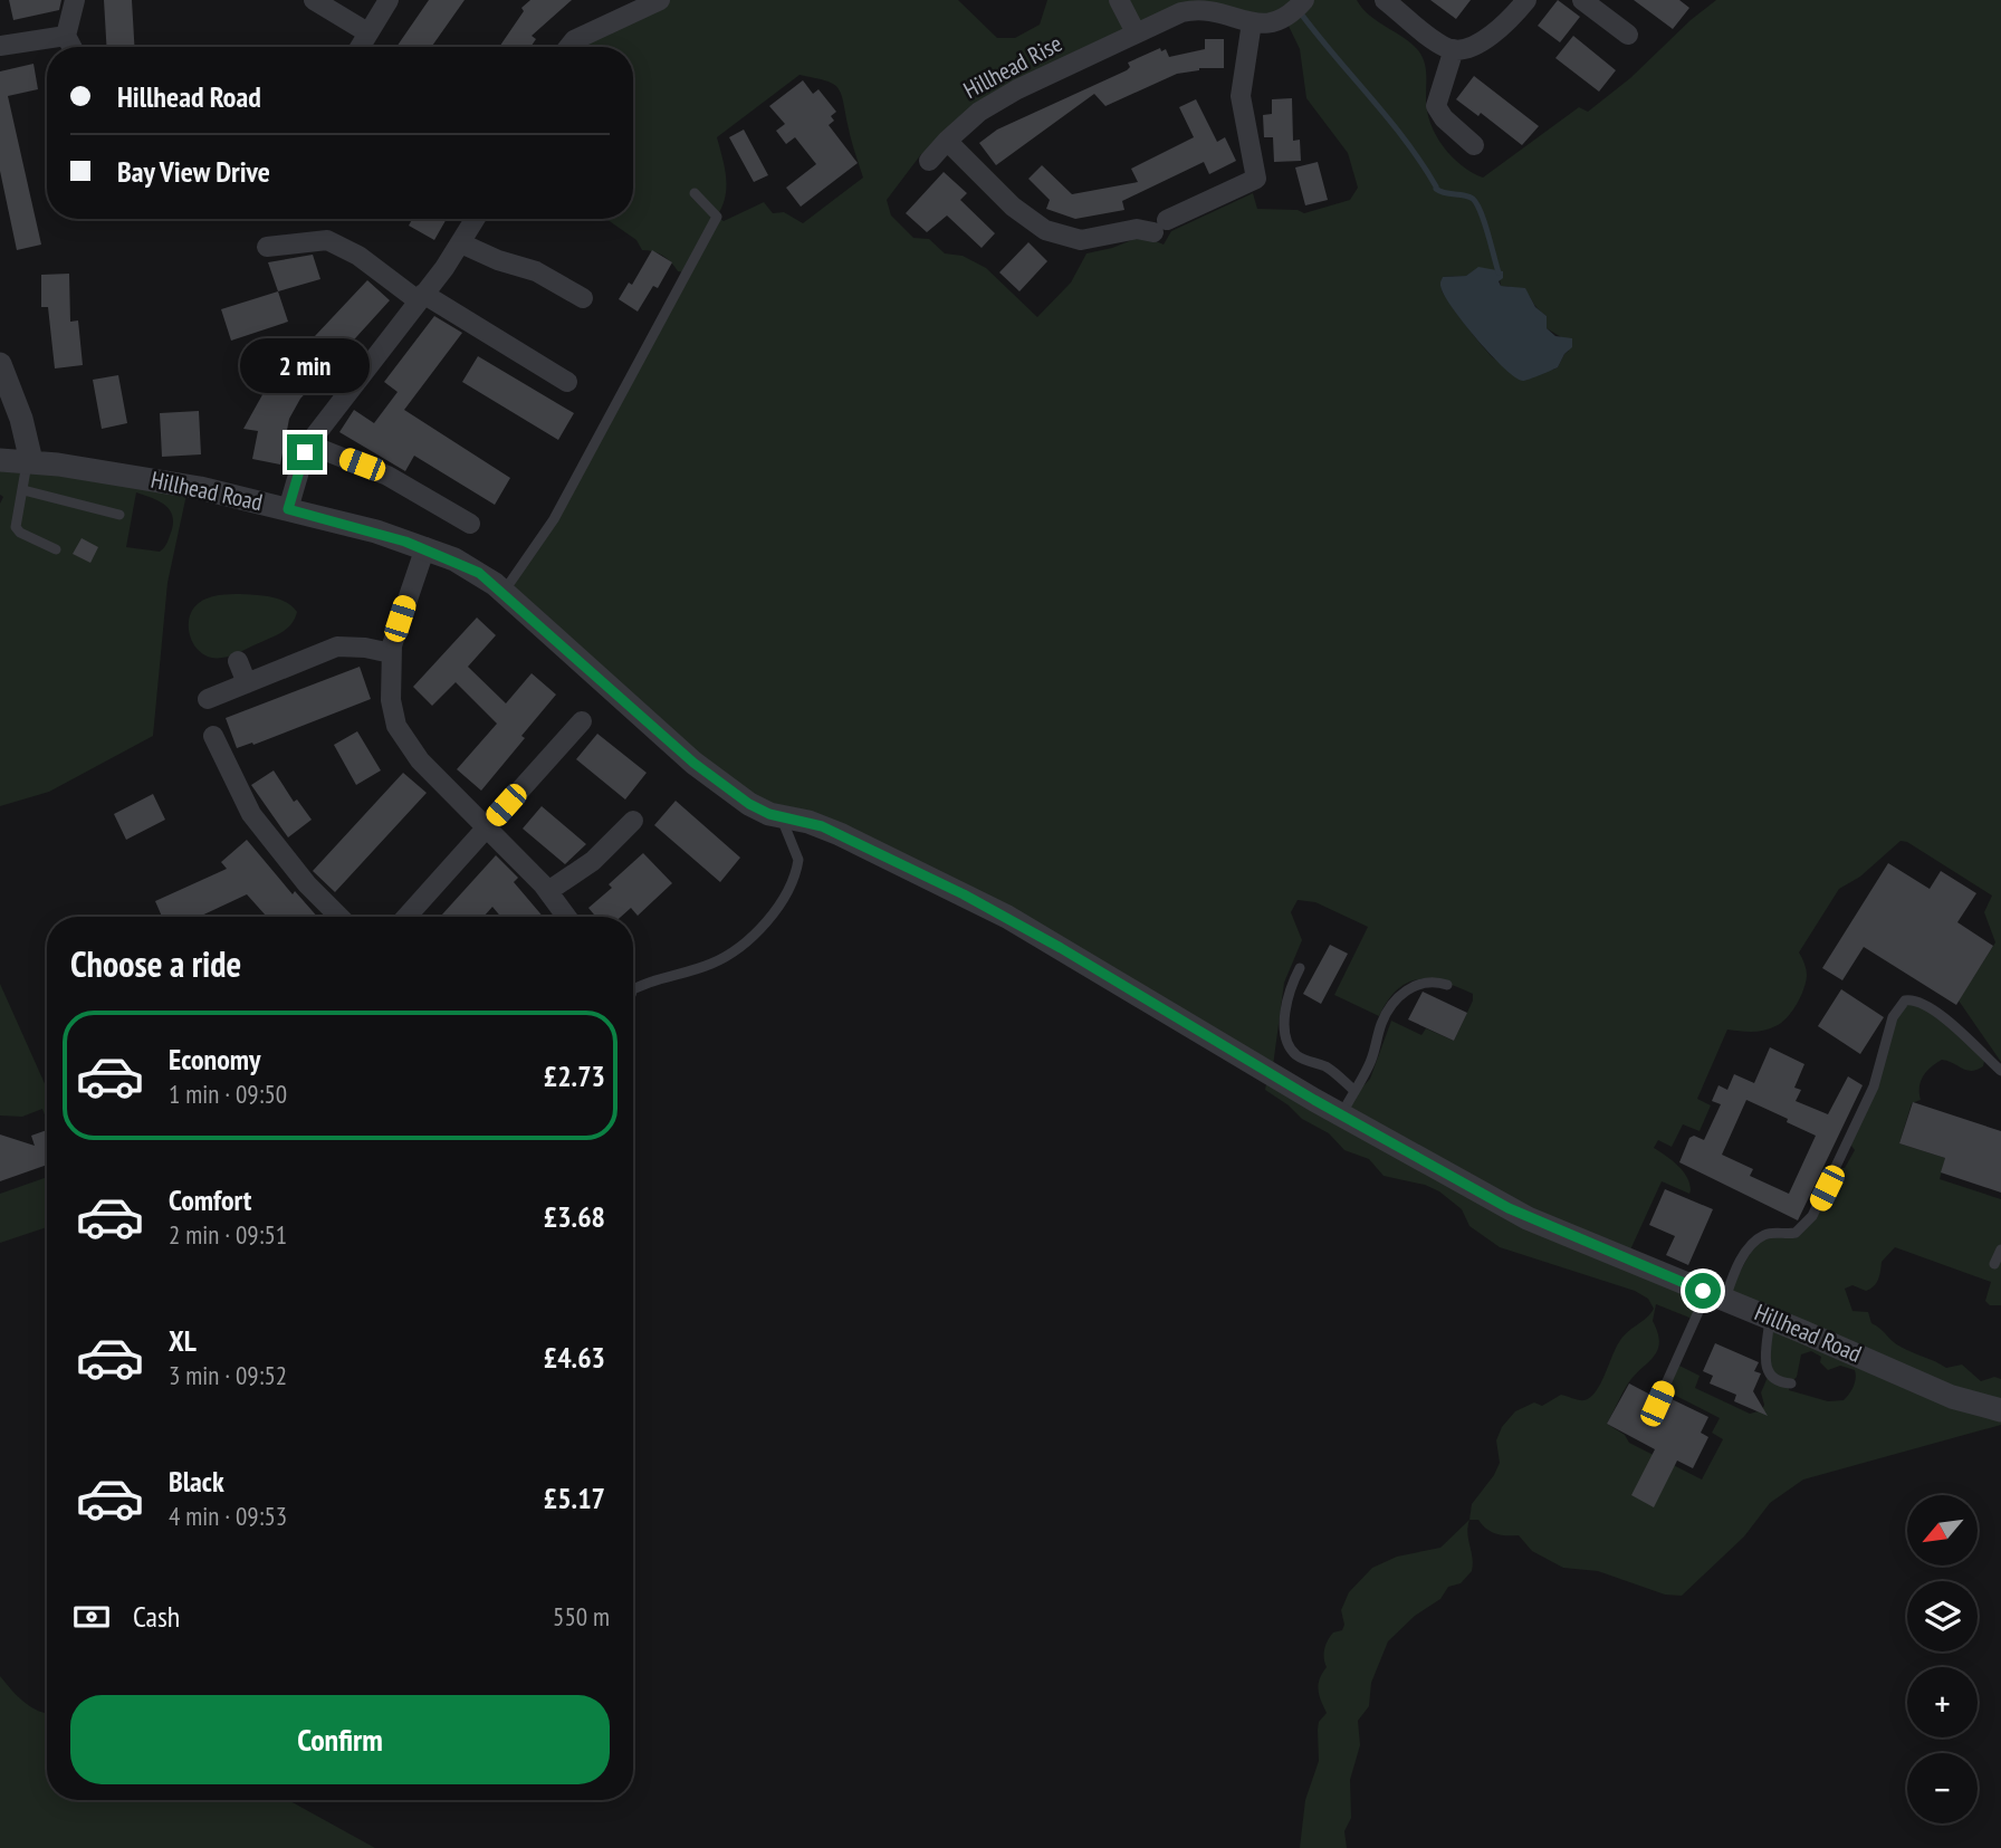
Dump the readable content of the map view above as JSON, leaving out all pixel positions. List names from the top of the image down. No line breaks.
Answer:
{"streets":{"street":["Hillhead Rise","Hillhead Road"]},"north":"bottom left","page":{"banner":["Hillhead Road","Bay View Drive"],"bubble":"2 min","heading":"Choose a ride","list":[{"name":"Economy","note":"1 min · 09:50","value":"£2.73"},{"name":"Comfort","note":"2 min · 09:51","value":"£3.68"},{"name":"XL","note":"3 min · 09:52","value":"£4.63"},{"name":"Black","note":"4 min · 09:53","value":"£5.17"}],"map_buttons":["+","−"],"pay":["Cash","550 m"],"buttons":"Confirm"}}
